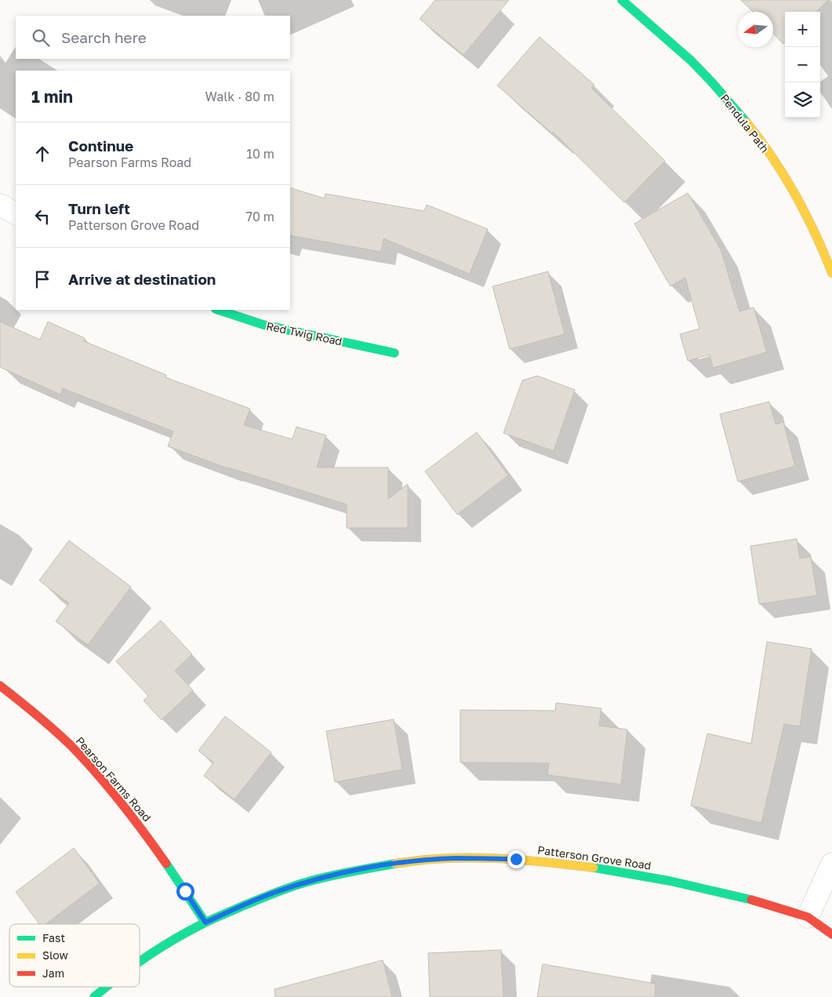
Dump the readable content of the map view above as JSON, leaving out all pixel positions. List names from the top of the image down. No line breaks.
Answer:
{"streets":{"street":["Pendula Path","Red Twig Road","Pearson Farms Road","Patterson Grove Road"]},"crossings":[["Pearson Farms Road","Patterson Grove Road"]],"legend":["Fast","Slow","Jam"],"north":"left","page":{"map_buttons":["+","−"],"search":"Search here","heading":["1 min","Walk · 80 m"],"list":[["Continue","Pearson Farms Road","10 m"],["Turn left","Patterson Grove Road","70 m"],"Arrive at destination"]}}
